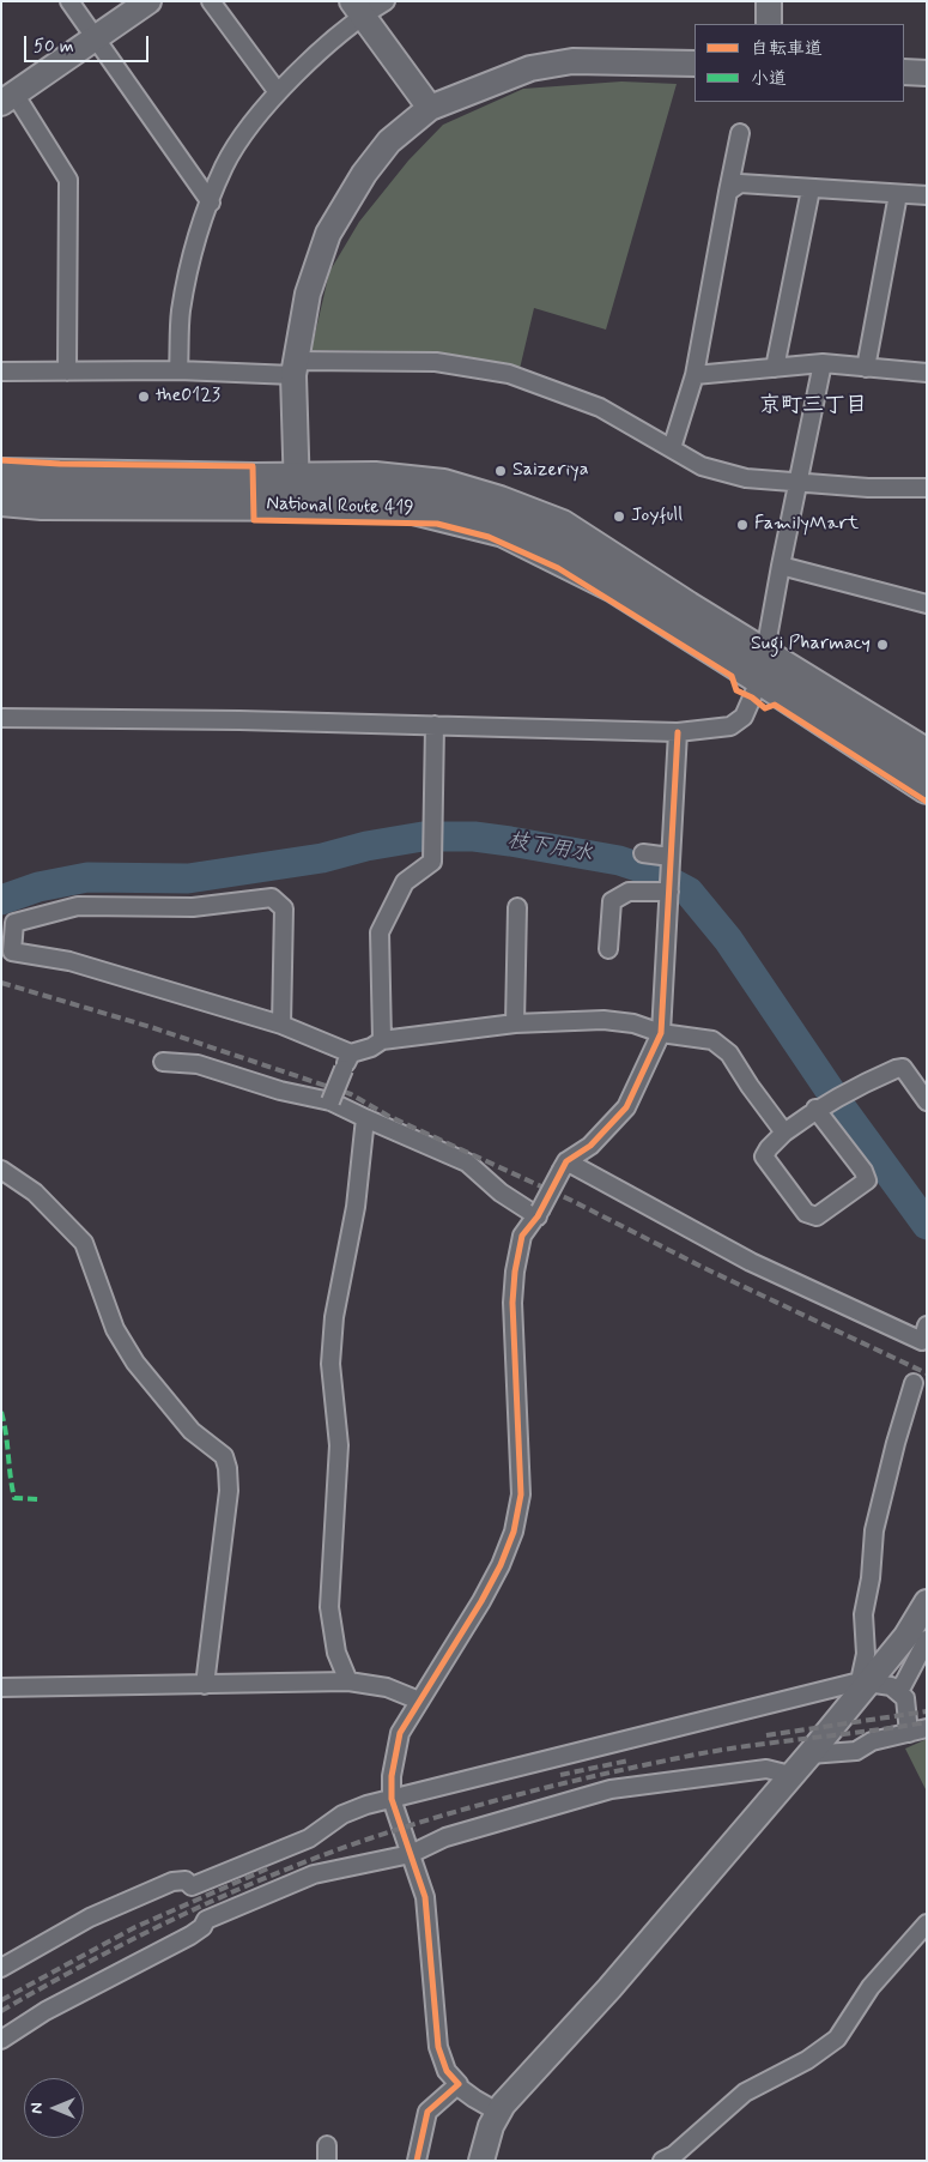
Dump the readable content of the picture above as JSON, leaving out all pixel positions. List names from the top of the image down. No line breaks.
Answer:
{"streets":{"highway":["National Route 419"]},"districts":["京町三丁目"],"water":["枝下用水"],"places":["the0123","Saizeriya","Joyfull","FamilyMart","Sugi Pharmacy"],"legend":["自転車道","小道"],"scale_bar":"50 m","north":"left"}
